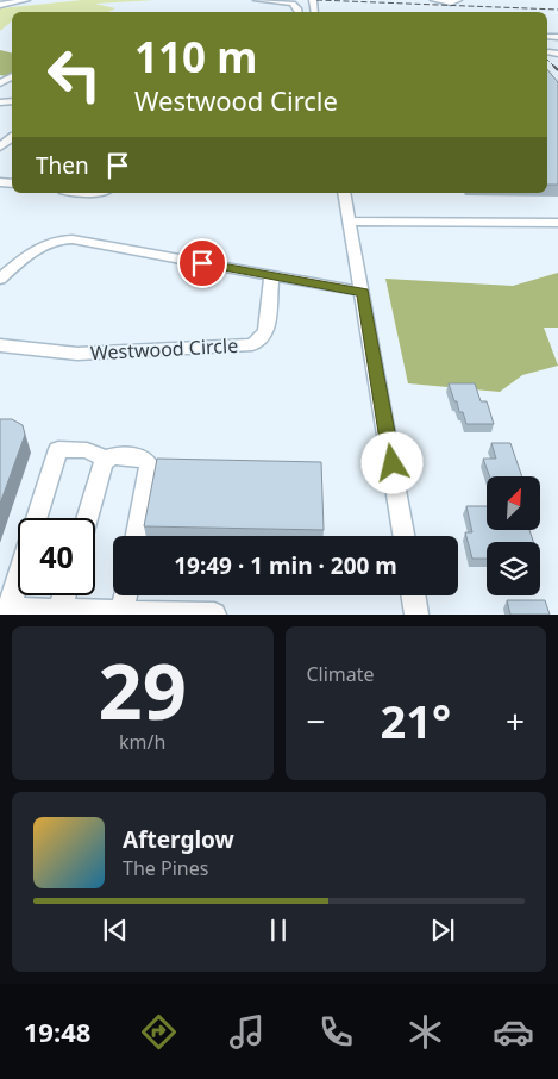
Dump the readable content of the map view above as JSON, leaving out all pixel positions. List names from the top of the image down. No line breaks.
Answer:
{"streets":{"street":["Westwood Circle"]},"north":"top right","page":{"turn":["110 m","Westwood Circle"],"then":"Then","limit":"40","trip":"19:49 · 1 min · 200 m","tile":[["29","km/h"],"Climate"],"heat":["−","21°","+"],"song":["Afterglow","The Pines"],"tabs":"19:48"}}
